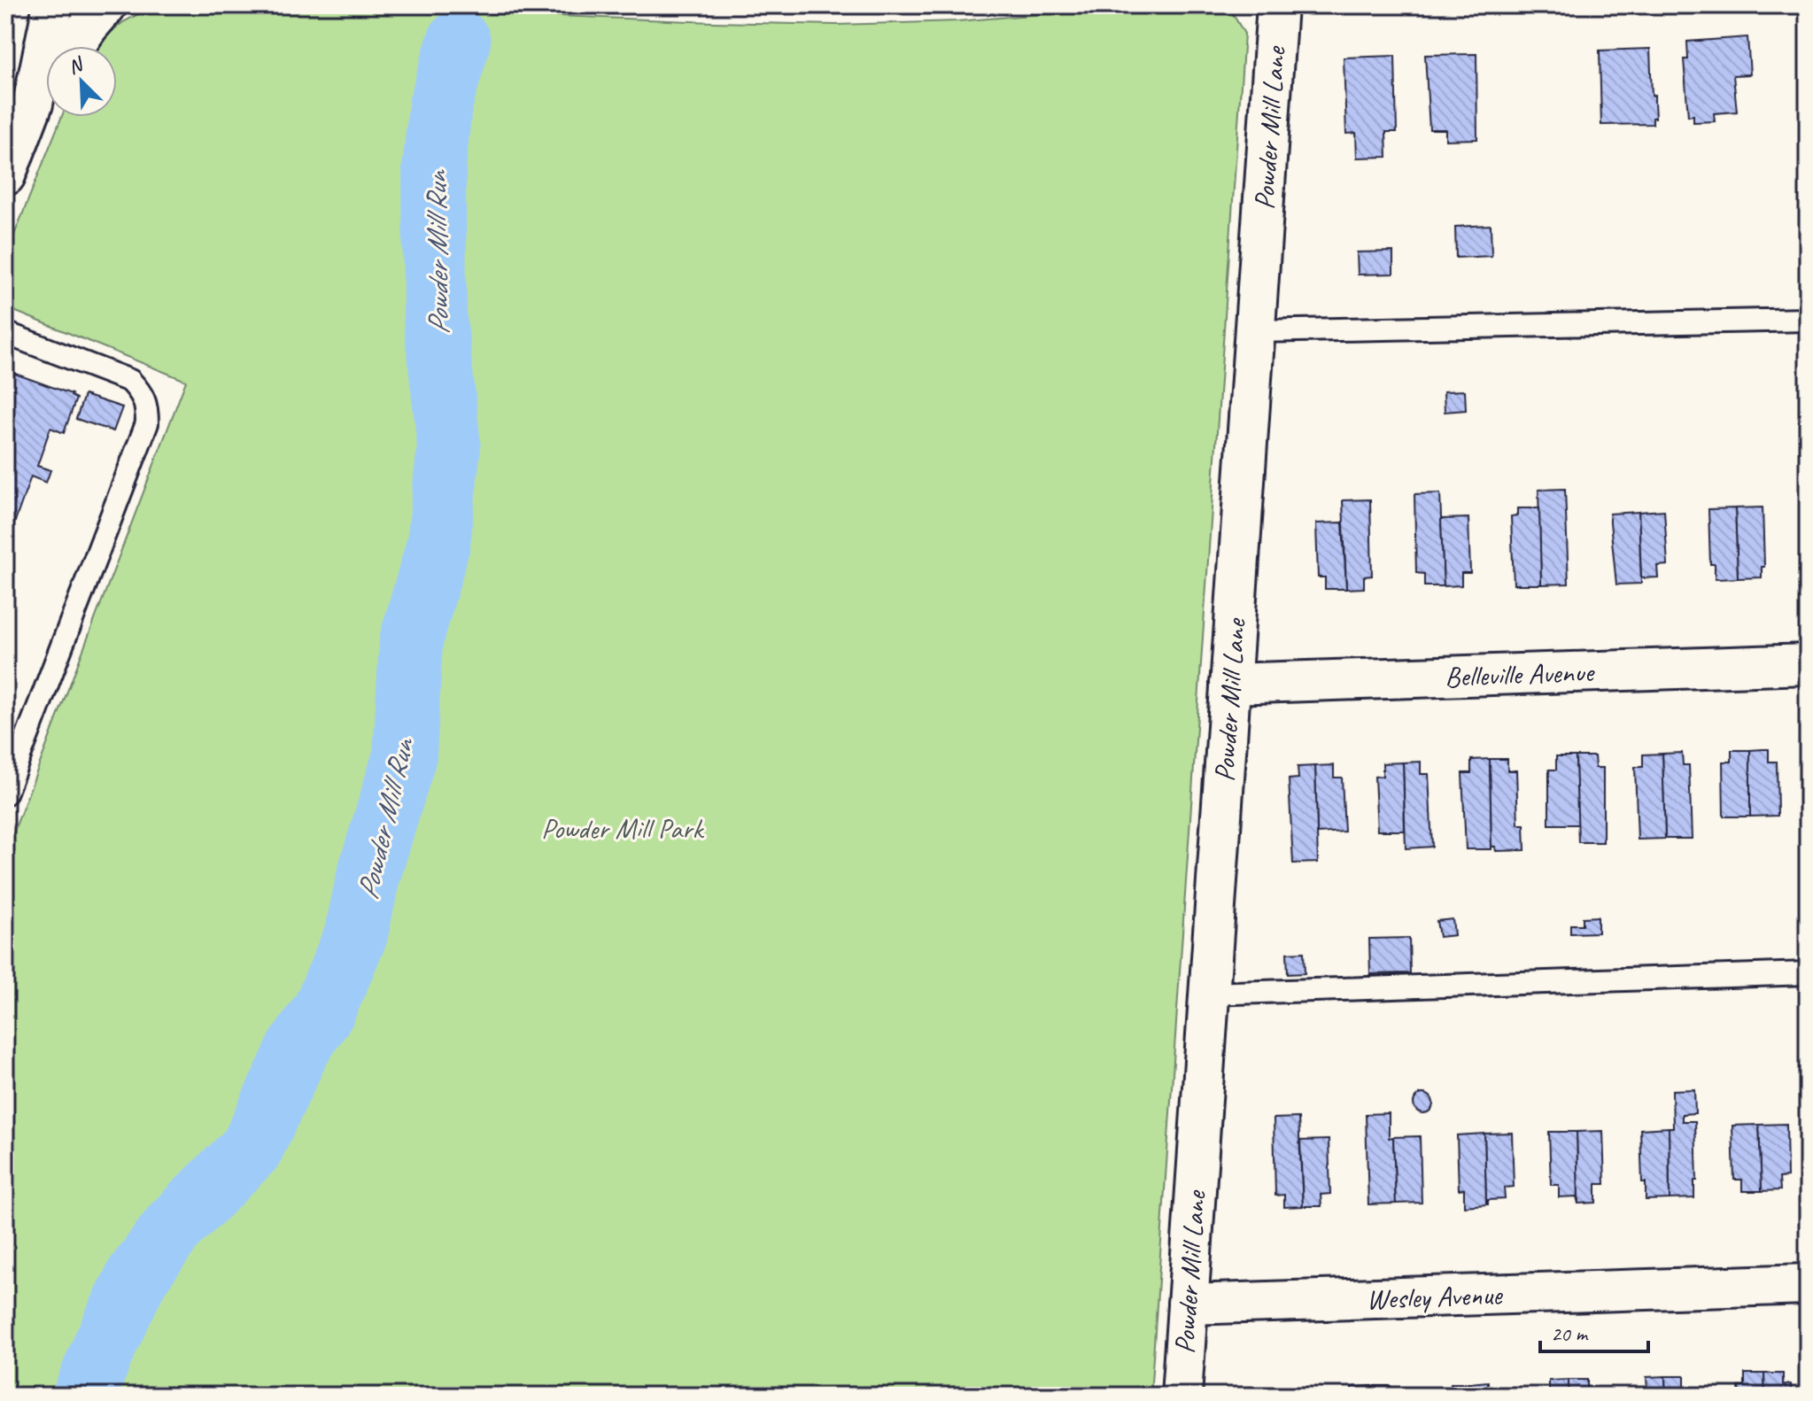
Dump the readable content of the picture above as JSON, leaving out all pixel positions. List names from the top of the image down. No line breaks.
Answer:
{"streets":{"street":["Powder Mill Lane","Belleville Avenue","Wesley Avenue"]},"crossings":[["Powder Mill Lane","Belleville Avenue"],["Powder Mill Lane","Wesley Avenue"]],"water":["Powder Mill Run"],"parks":["Powder Mill Park"],"scale_bar":"20 m","north":"top left"}
